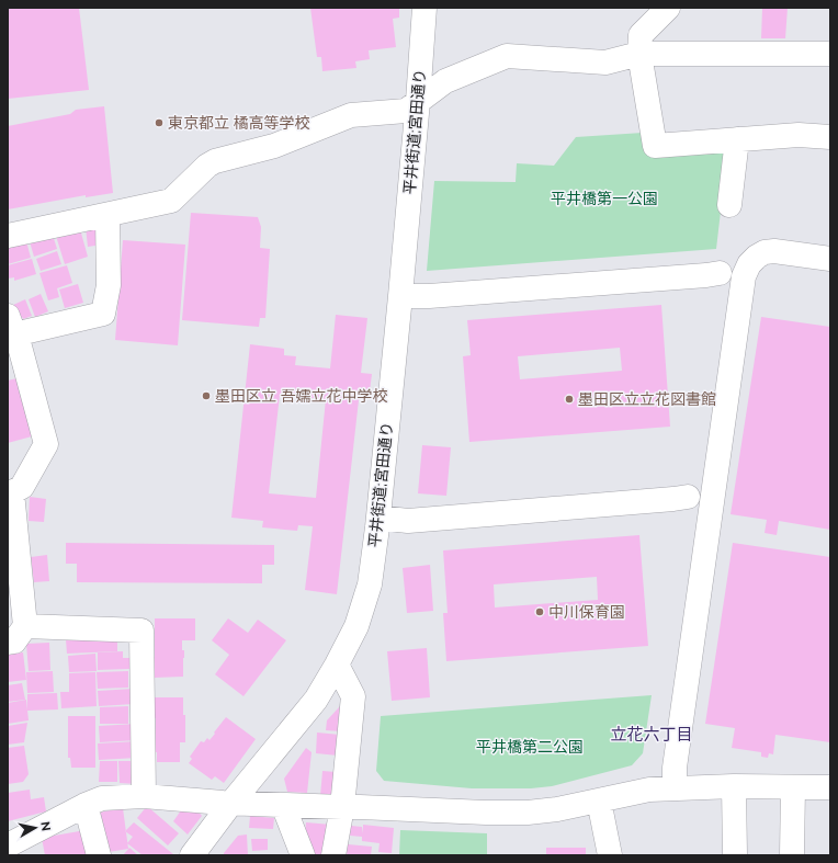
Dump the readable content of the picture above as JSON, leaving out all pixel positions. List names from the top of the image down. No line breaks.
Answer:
{"streets":{"street":["平井街道;宮田通り"]},"districts":["立花六丁目"],"parks":["平井橋第一公園","平井橋第二公園"],"places":["東京都立 橘高等学校","墨田区立 吾嬬立花中学校","墨田区立立花図書館","中川保育園"],"north":"right"}
